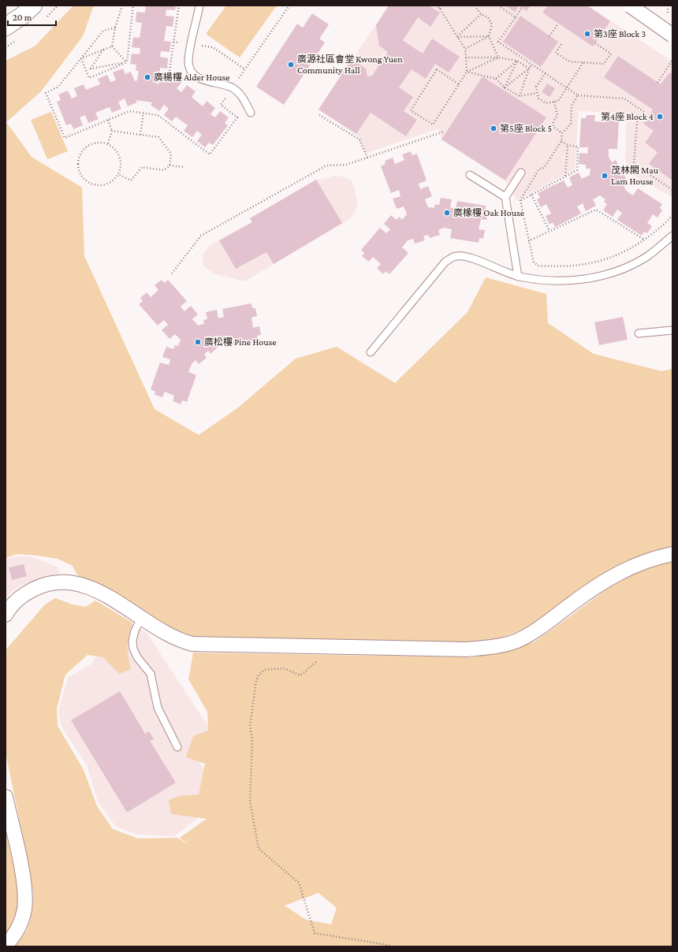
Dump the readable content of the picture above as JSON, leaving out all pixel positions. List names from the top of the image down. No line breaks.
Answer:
{"places":["第3座 Block 3","廣源社區會堂 Kwong Yuen Community Hall","廣楊樓 Alder House","第4座 Block 4","第5座 Block 5","茂林閣 Mau Lam House","廣橡樓 Oak House","廣松樓 Pine House"],"scale_bar":"20 m"}
